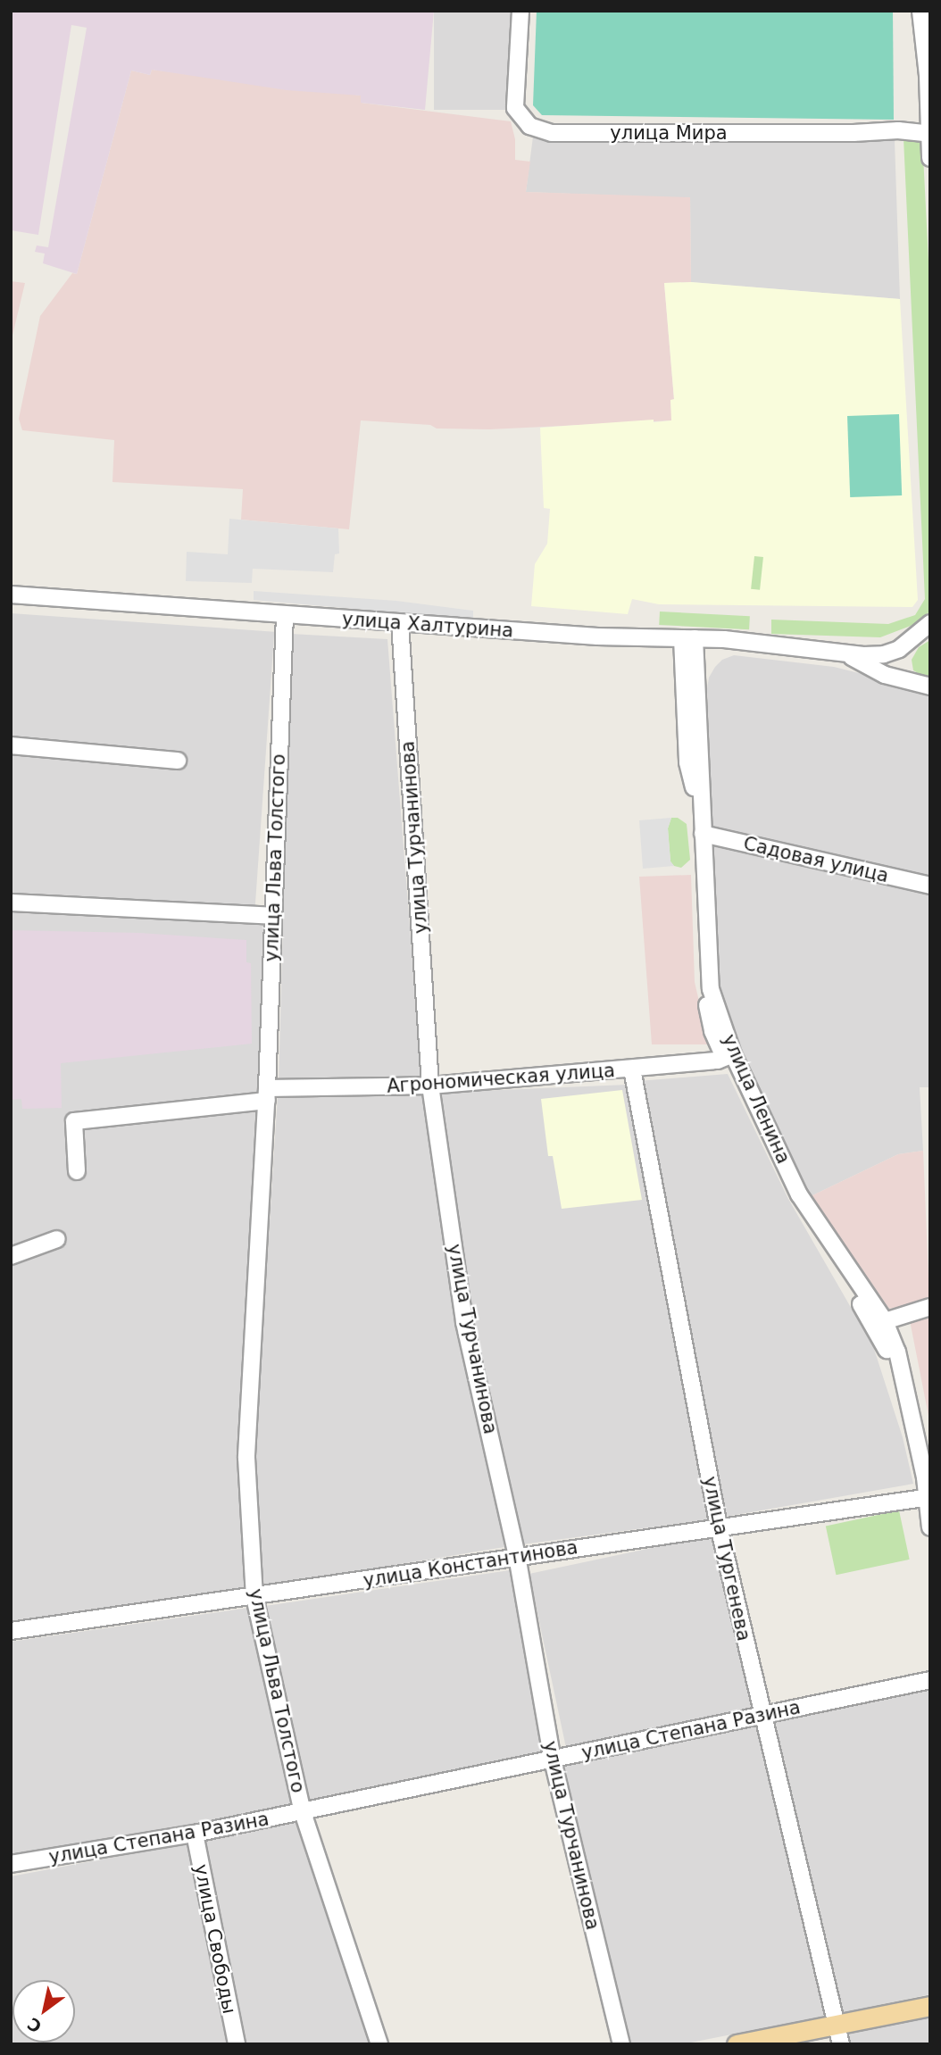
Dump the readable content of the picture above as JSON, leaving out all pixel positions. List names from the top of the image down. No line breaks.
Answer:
{"streets":{"street":["улица Мира","улица Халтурина","улица Турчанинова","улица Льва Толстого","Садовая улица","Агрономическая улица","улица Ленина","улица Тургенева","улица Константинова","улица Степана Разина","улица Свободы"]},"crossings":[["улица Халтурина","улица Турчанинова"],["улица Халтурина","улица Льва Толстого"],["улица Халтурина","улица Ленина"],["улица Турчанинова","Агрономическая улица"],["улица Турчанинова","улица Константинова"],["улица Турчанинова","улица Степана Разина"],["улица Льва Толстого","Агрономическая улица"],["улица Льва Толстого","улица Константинова"],["улица Льва Толстого","улица Степана Разина"],["Садовая улица","улица Ленина"],["Агрономическая улица","улица Ленина"],["Агрономическая улица","улица Тургенева"],["улица Ленина","улица Константинова"],["улица Тургенева","улица Константинова"],["улица Тургенева","улица Степана Разина"],["улица Степана Разина","улица Свободы"]],"north":"bottom left"}
